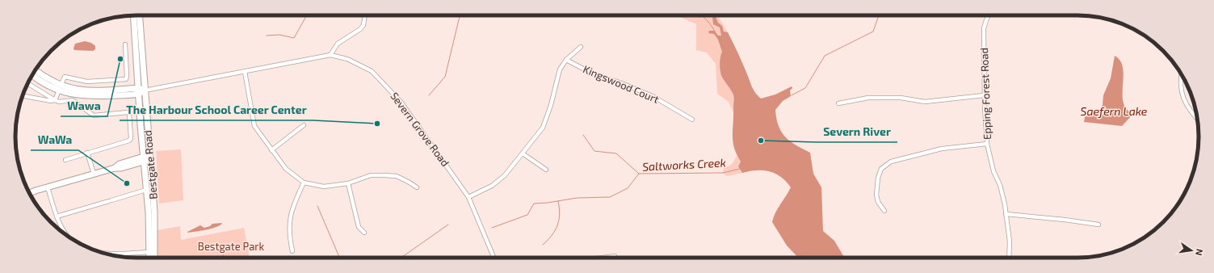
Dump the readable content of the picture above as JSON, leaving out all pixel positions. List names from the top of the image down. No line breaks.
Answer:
{"streets":{"main road":["Bestgate Road"],"street":["Kingswood Court","Epping Forest Road","Severn Grove Road"]},"crossings":[["Severn Grove Road","Bestgate Road"]],"water":["Saefern Lake","Saltworks Creek"],"parks":["Bestgate Park"],"places":["Wawa","The Harbour School Career Center","Severn River","WaWa"],"north":"right"}
